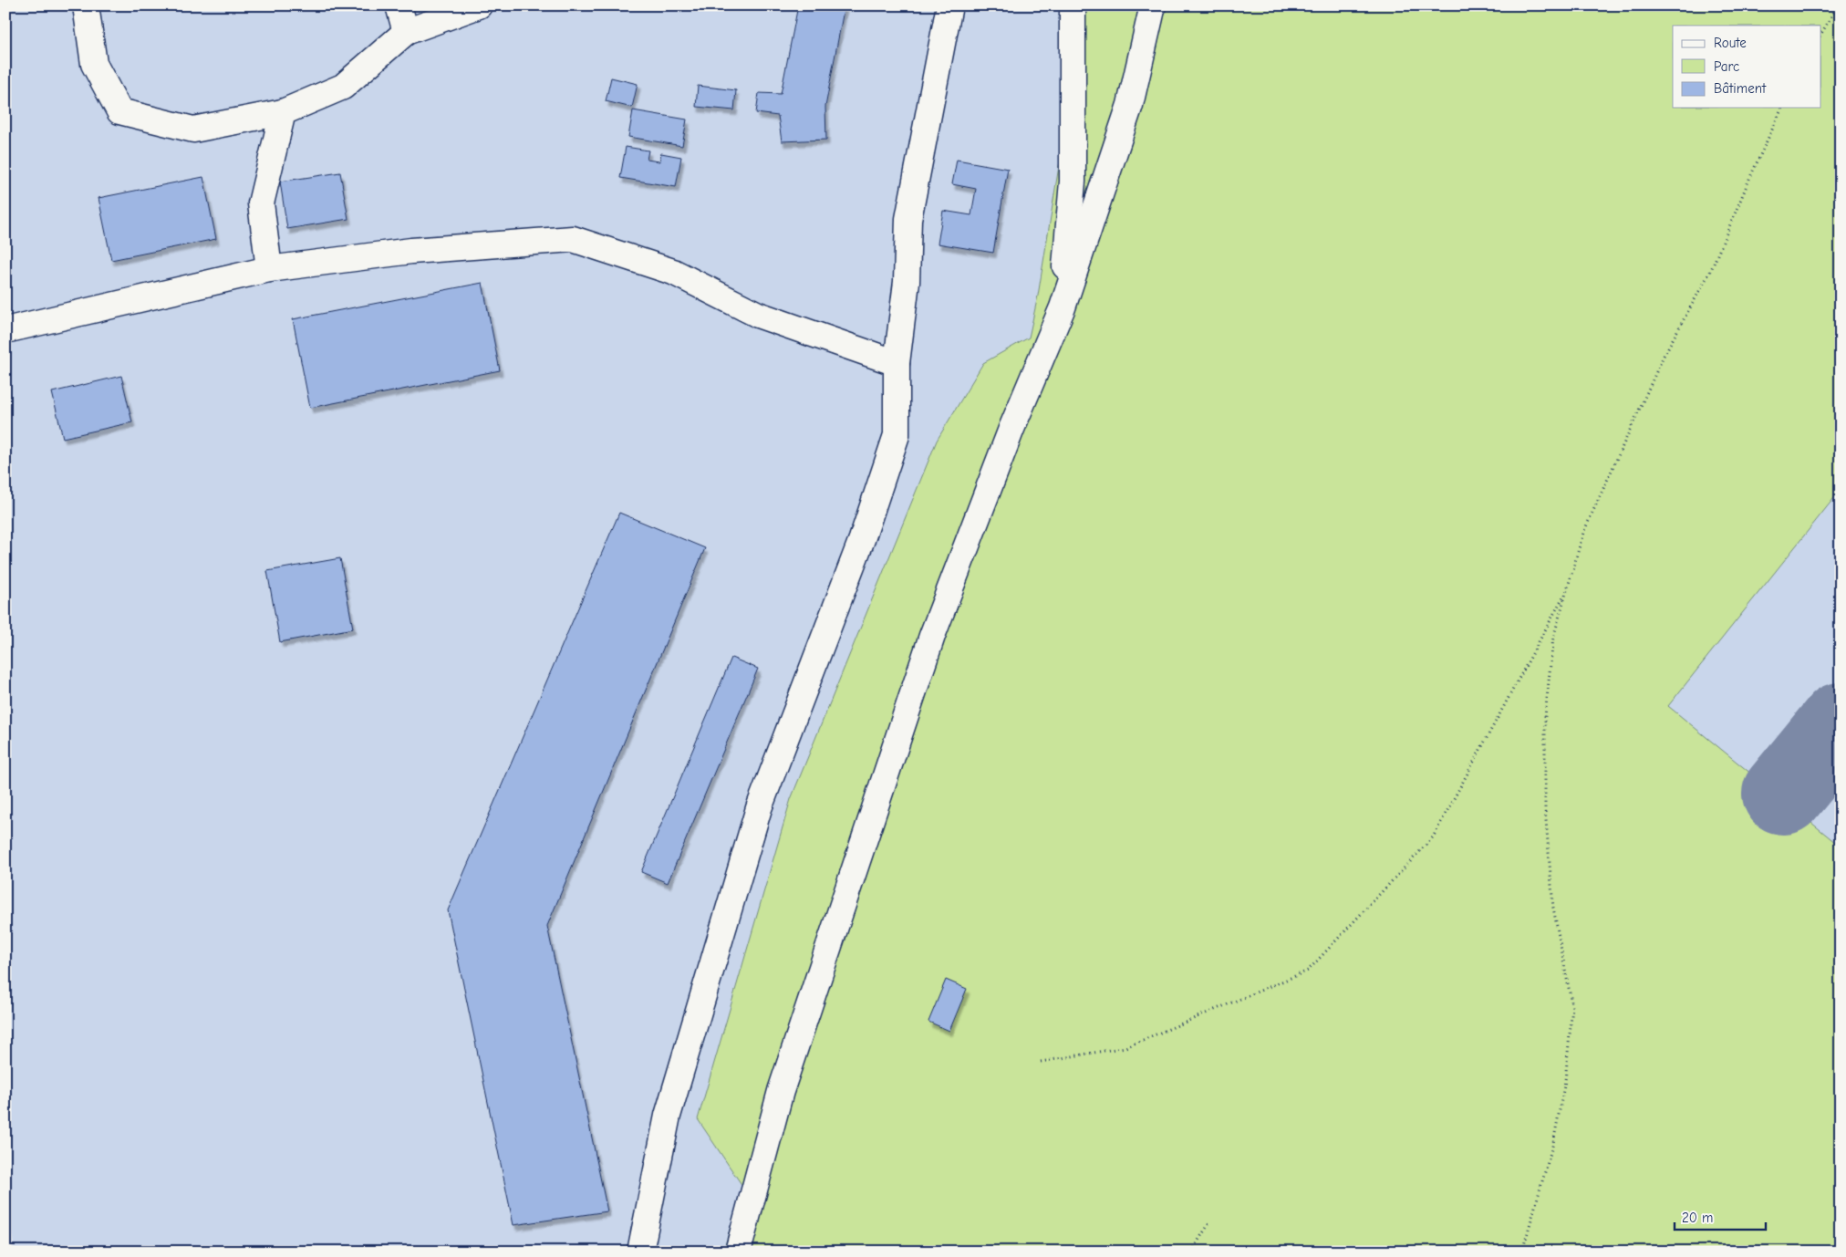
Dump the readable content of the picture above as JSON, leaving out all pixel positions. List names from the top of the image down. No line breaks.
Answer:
{"legend":["Route","Parc","Bâtiment"],"scale_bar":"20 m"}
